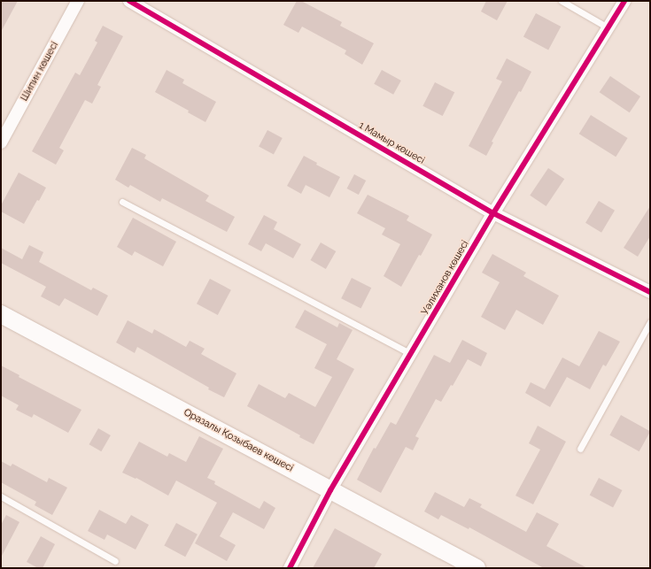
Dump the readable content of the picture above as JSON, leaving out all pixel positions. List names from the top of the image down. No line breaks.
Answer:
{"streets":{"street":["Шипин көшесі","1 Мамыр көшесі","Уәлиханов көшесі","Оразалы Қозыбаев көшесі"]},"crossings":[["1 Мамыр көшесі","Уәлиханов көшесі"],["Уәлиханов көшесі","Оразалы Қозыбаев көшесі"]]}
